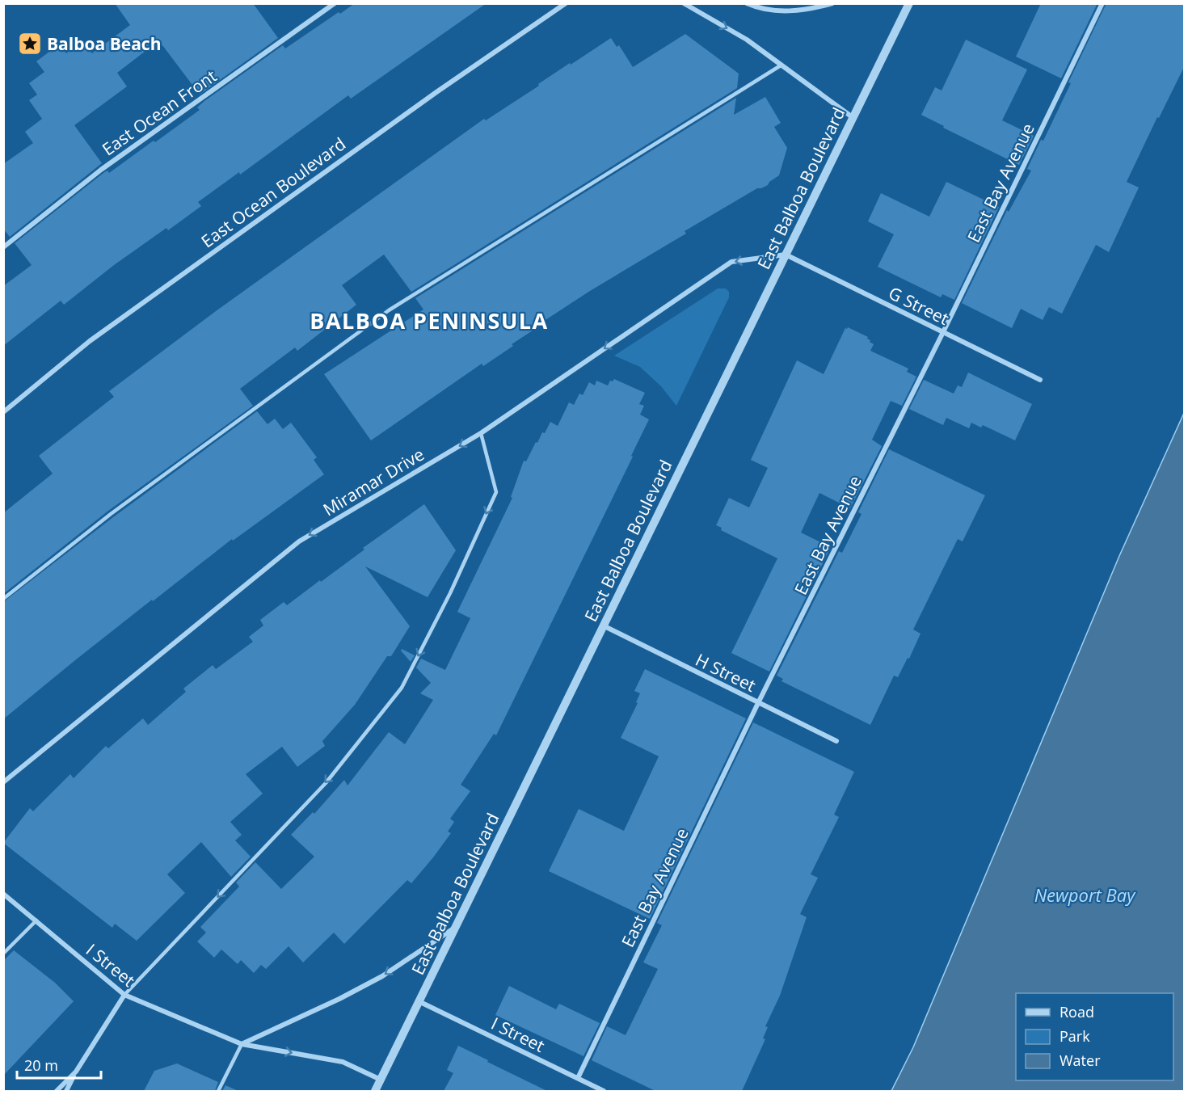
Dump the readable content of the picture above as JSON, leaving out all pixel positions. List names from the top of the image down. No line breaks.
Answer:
{"streets":{"street":["East Ocean Front","East Bay Avenue","East Balboa Boulevard","East Ocean Boulevard","G Street","Miramar Drive","H Street","I Street"]},"crossings":[["East Bay Avenue","G Street"],["East Bay Avenue","H Street"],["East Bay Avenue","I Street"],["East Balboa Boulevard","G Street"],["East Balboa Boulevard","Miramar Drive"],["East Balboa Boulevard","H Street"],["East Balboa Boulevard","I Street"],["G Street","Miramar Drive"]],"one_way":["Miramar Drive"],"districts":["BALBOA PENINSULA"],"water":["Newport Bay"],"places":{"place":["Balboa Beach"]},"legend":["Road","Park","Water"],"scale_bar":"20 m"}
